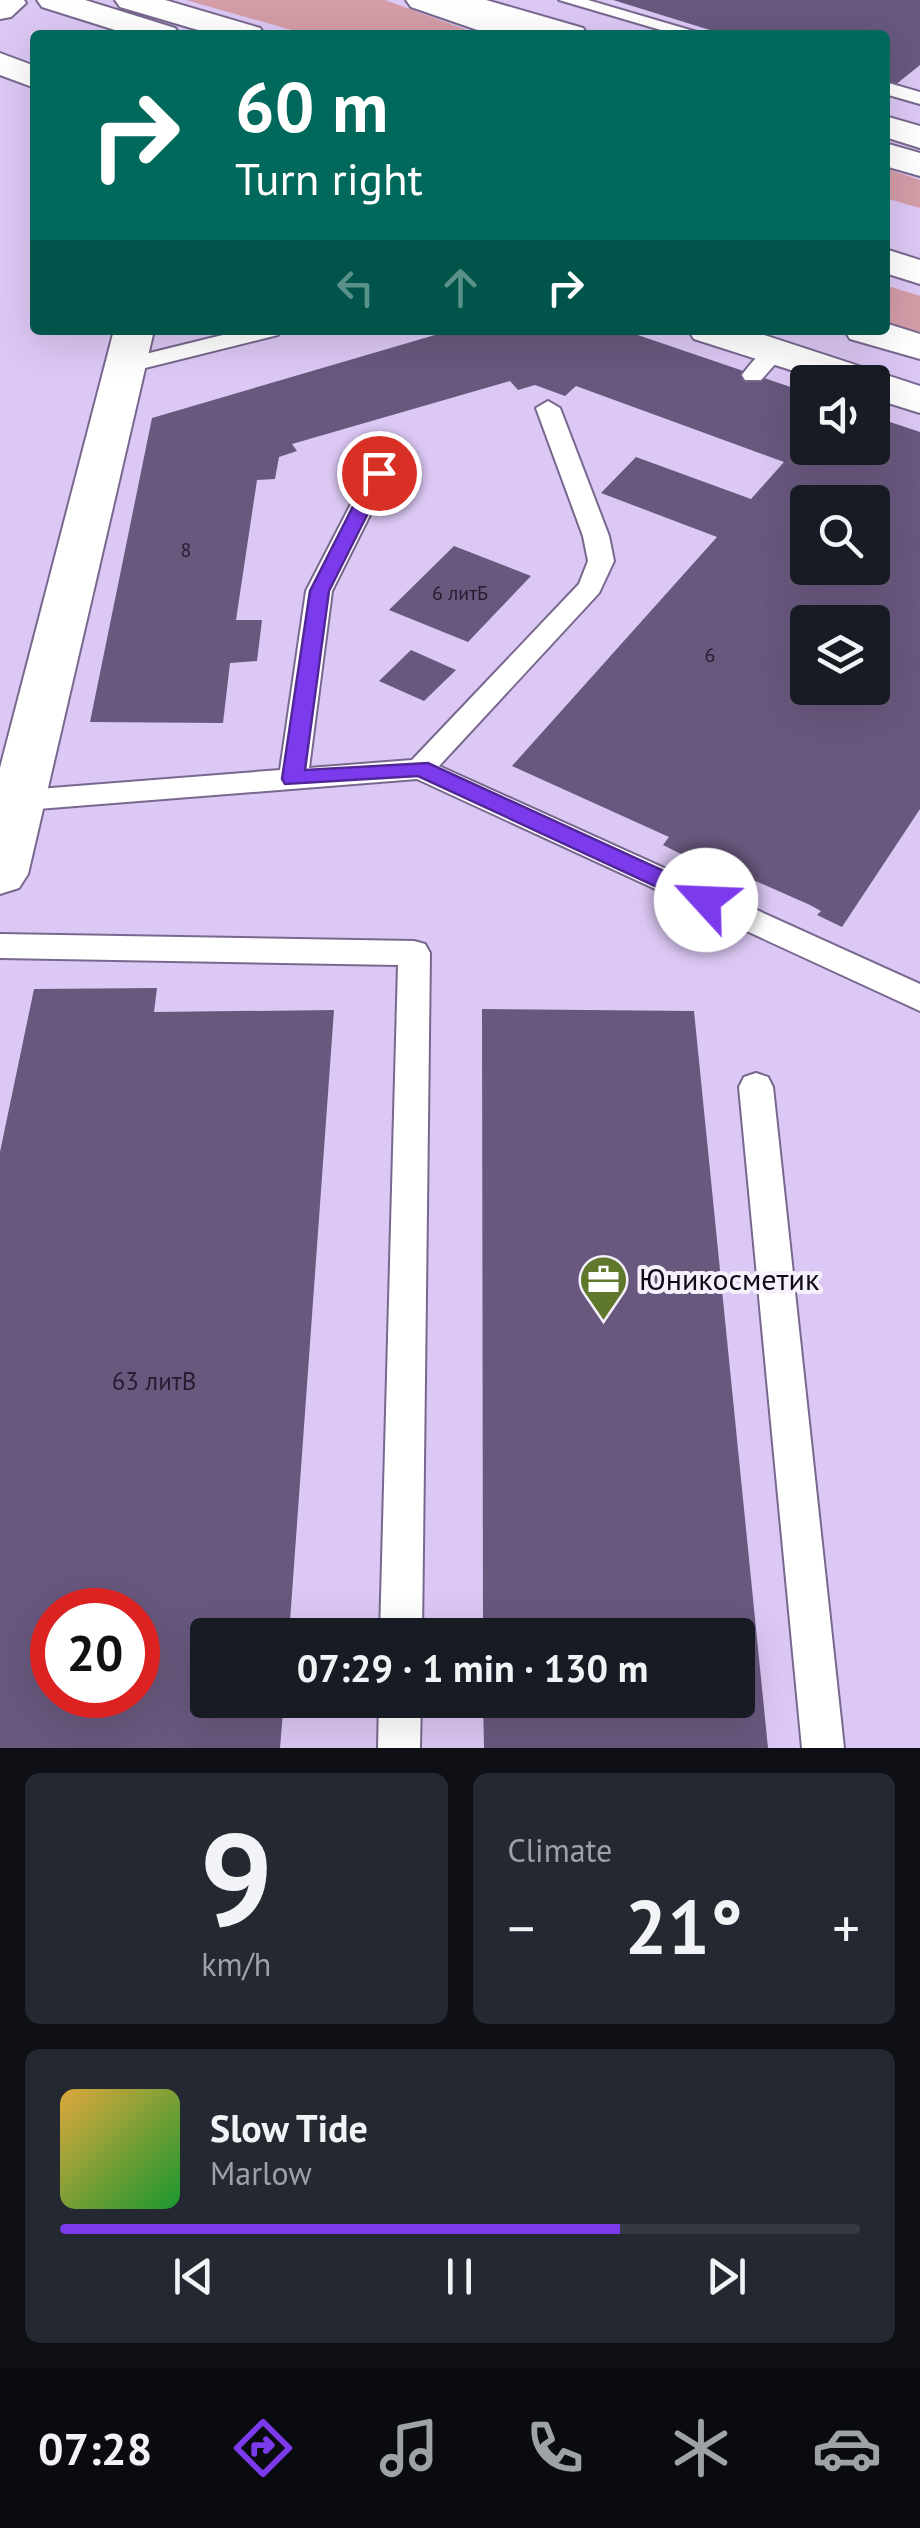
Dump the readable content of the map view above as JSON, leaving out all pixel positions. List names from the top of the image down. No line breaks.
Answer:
{"places":{"office":["Юникосметик"]},"house_numbers":["8","6 литБ","6","63 литВ"],"page":{"turn":["60 m","Turn right"],"limit":"20","trip":"07:29 · 1 min · 130 m","tile":[["9","km/h"],"Climate"],"heat":["−","21°","+"],"song":["Slow Tide","Marlow"],"tabs":"07:28"}}
